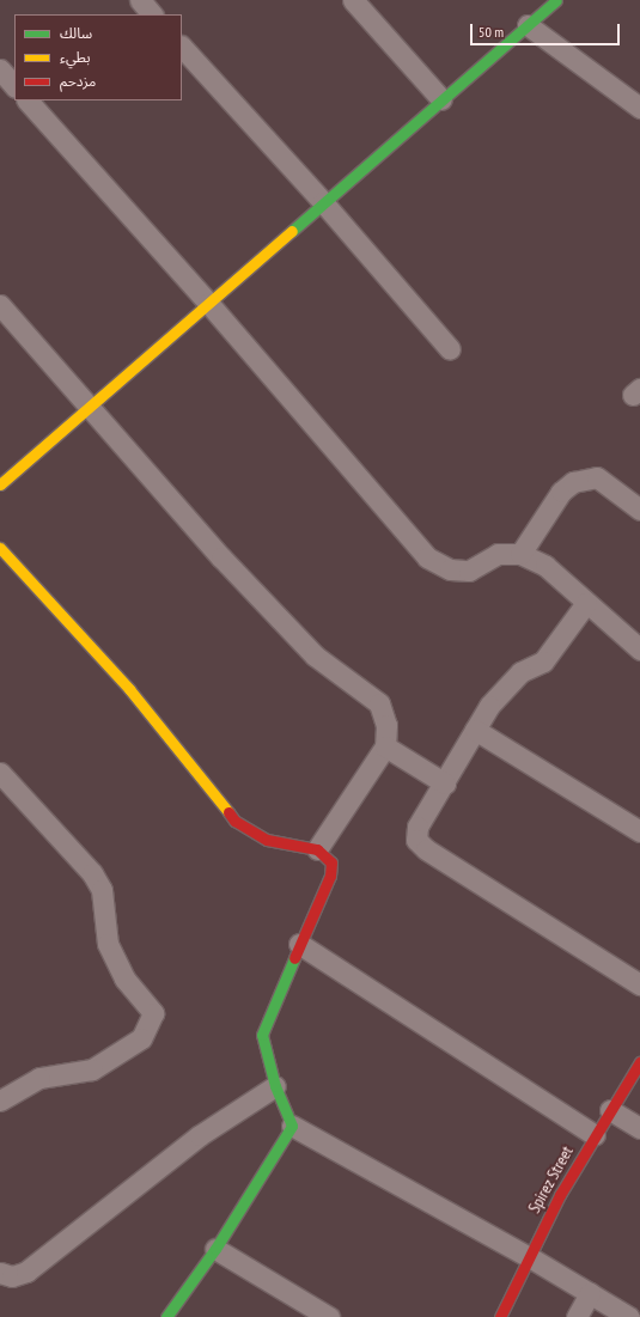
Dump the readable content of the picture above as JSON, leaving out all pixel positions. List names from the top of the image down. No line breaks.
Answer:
{"streets":{"street":["Spirez Street"]},"legend":["سالك","بطيء","مزدحم"],"scale_bar":"50 m"}
